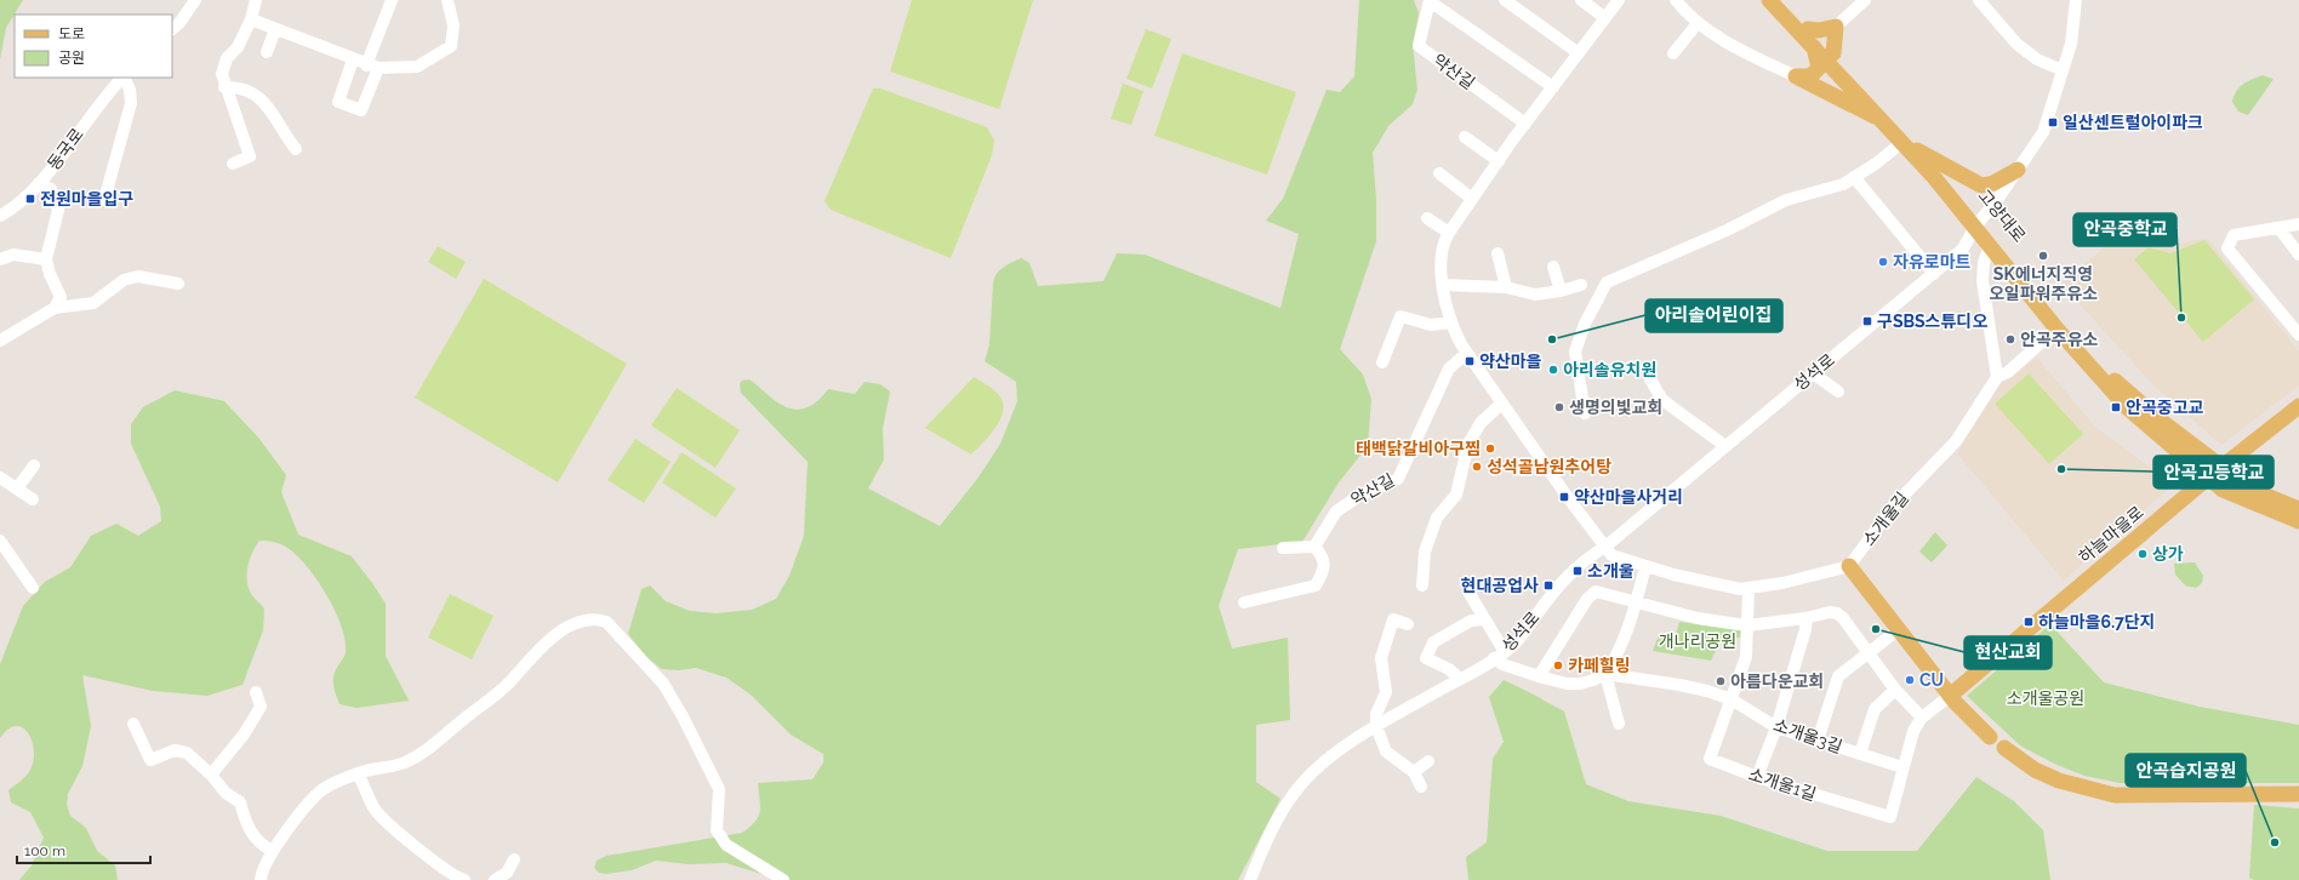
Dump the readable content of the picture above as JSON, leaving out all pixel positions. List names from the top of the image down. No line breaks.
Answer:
{"streets":{"main road":["고양대로","하늘마을로"],"street":["약산길","동국로","성석로","소개울길","소개울3길","소개울1길"]},"crossings":[["고양대로","성석로"],["고양대로","하늘마을로"],["성석로","소개울3길"],["하늘마을로","소개울1길"],["소개울3길","소개울1길"]],"parks":["개나리공원","소개울공원"],"places":{"transit":["일산센트럴아이파크","전원마을입구","구SBS스튜디오","약산마을","안곡중고교","약산마을사거리","소개울","현대공업사","하늘마을6.7단지"],"other":["SK에너지직영 오일파워주유소","자유로마트","안곡중학교","아리솔어린이집","안곡주유소","아리솔유치원","생명의빛교회","태백닭갈비아구찜","성석골남원추어탕","안곡고등학교","상가","현산교회","카페힐링","CU","아름다운교회","안곡습지공원"]},"legend":["도로","공원"],"scale_bar":"100 m"}
